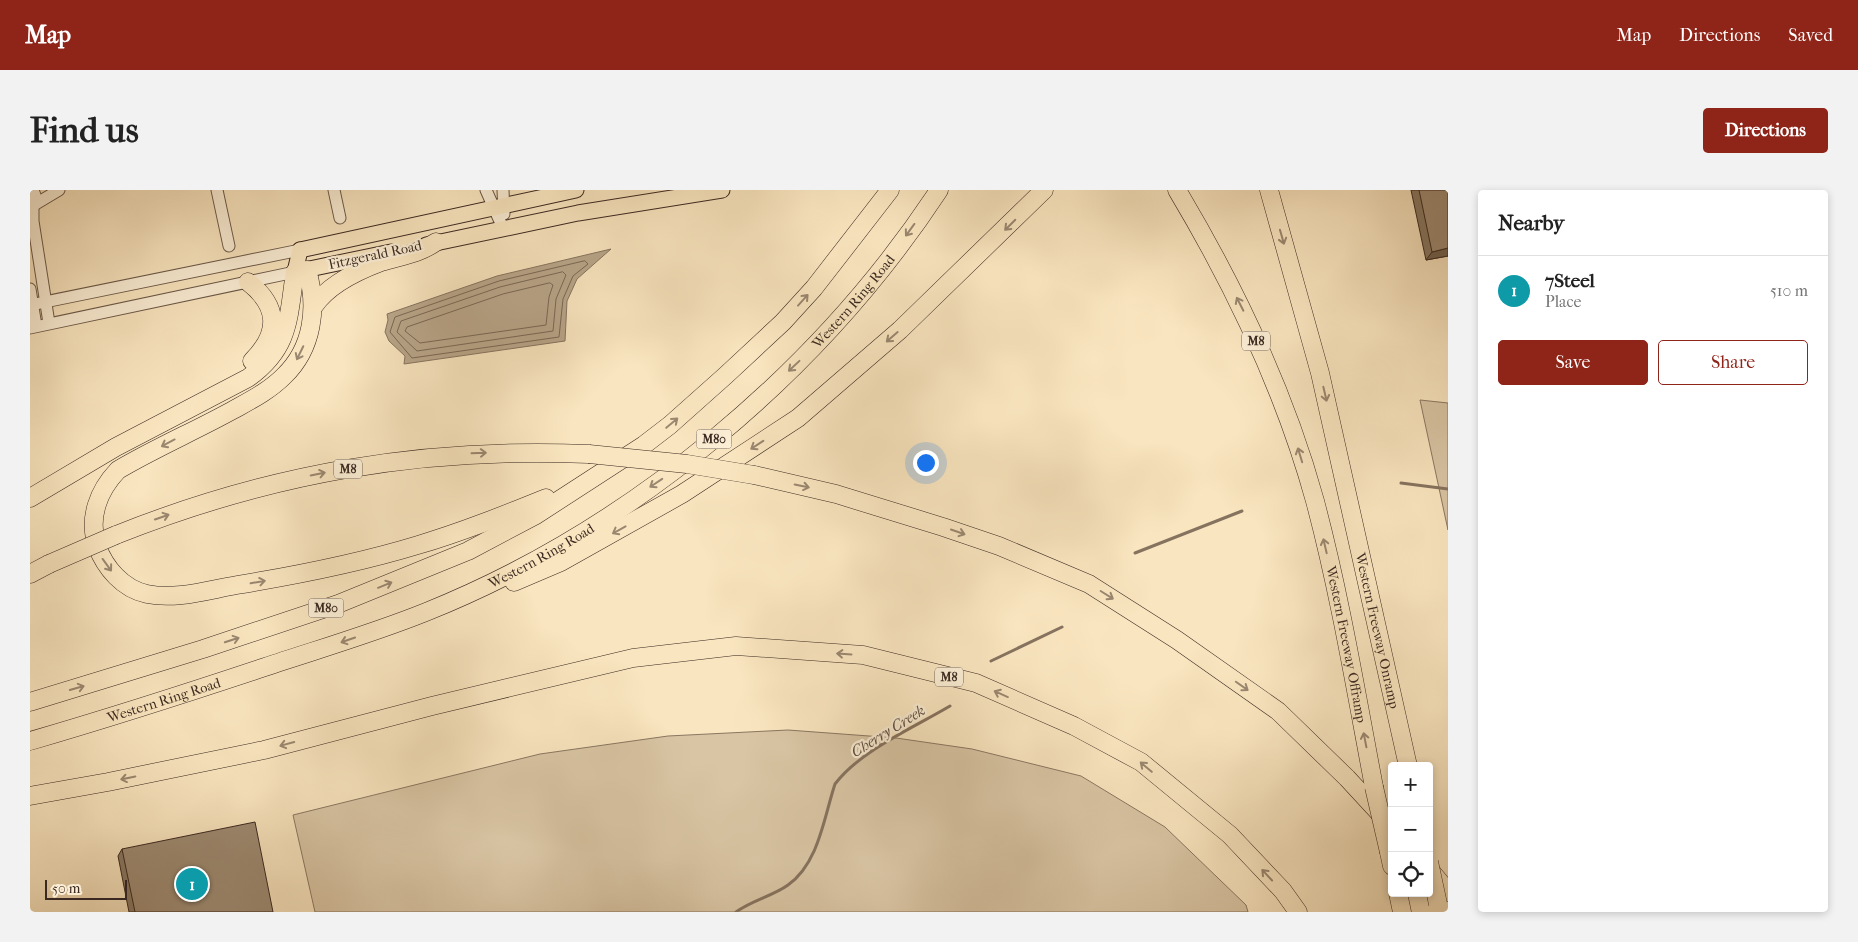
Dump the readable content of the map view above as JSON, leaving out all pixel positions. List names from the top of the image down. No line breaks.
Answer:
{"streets":{"highway":["Western Ring Road","M8","M80","Western Freeway Onramp","Western Freeway Offramp"],"main road":["Fitzgerald Road"]},"one_way":["Western Freeway Onramp","Western Freeway Offramp"],"water":["Cherry Creek"],"scale_bar":"50 m","page":{"header":"Map","nav":["Map","Directions","Saved"],"buttons":["Directions",["Save","Share"]],"title":"Find us","heading":"Nearby","list":[{"mark":"1","name":"7Steel","note":"Place","value":"510 m"}],"map_buttons":["+","−"],"pins":"1","scale":"50 m"}}
